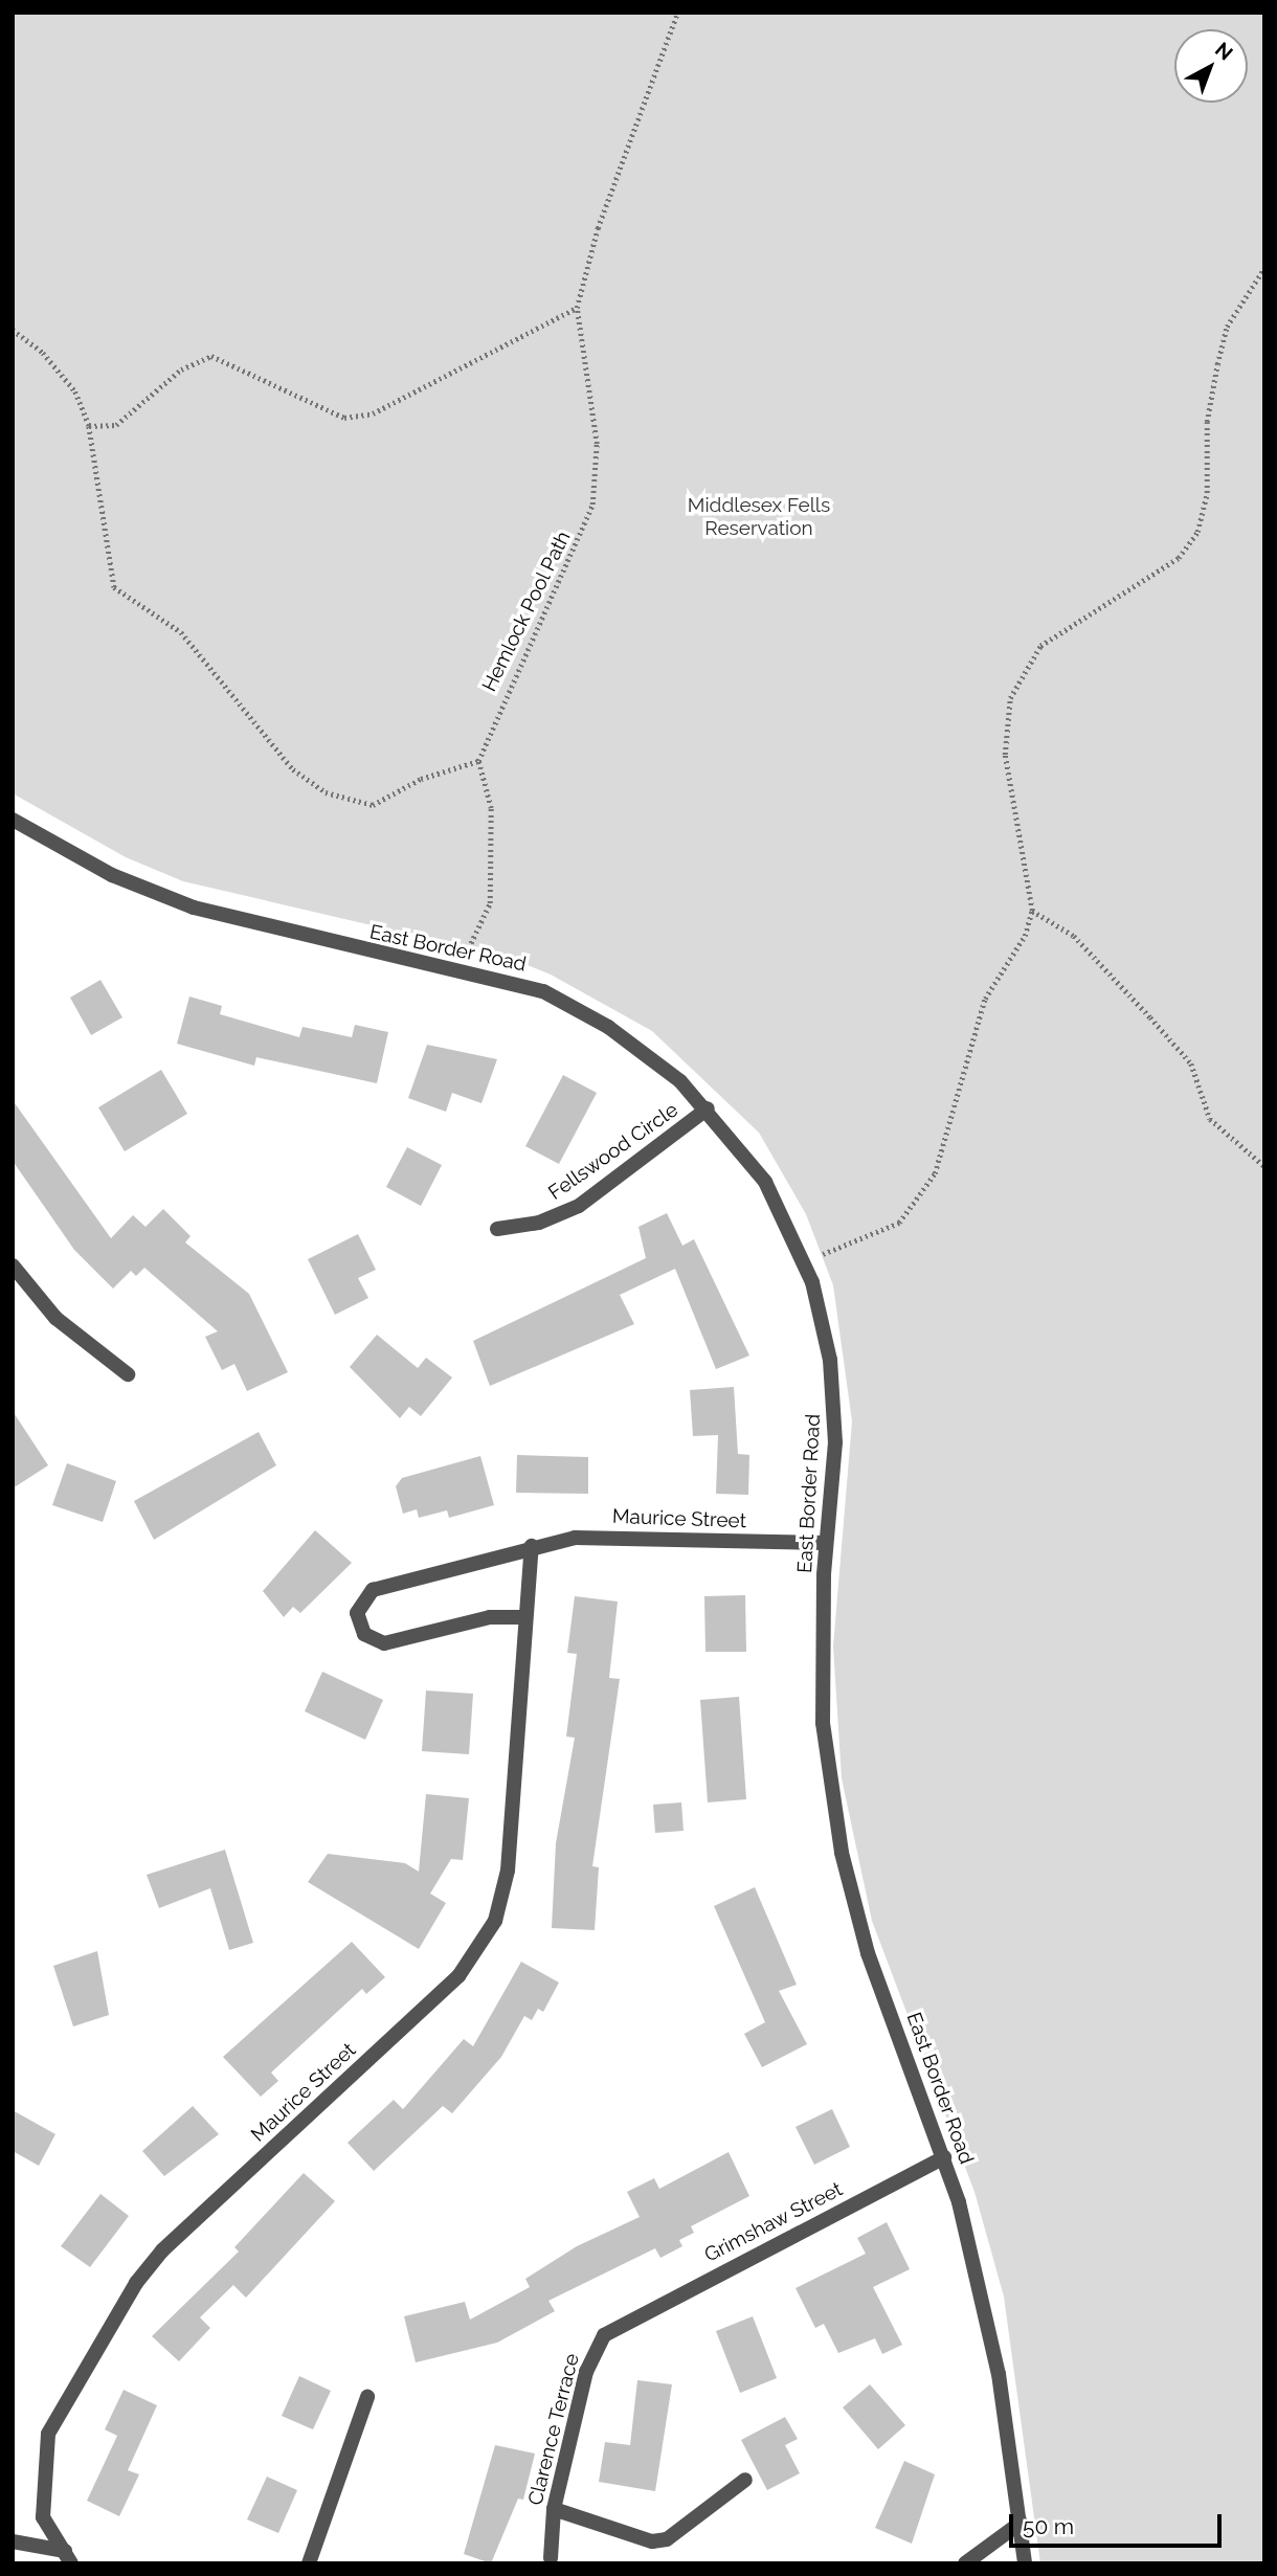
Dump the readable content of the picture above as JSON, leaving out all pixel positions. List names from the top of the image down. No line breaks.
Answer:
{"streets":{"street":["East Border Road","Fellswood Circle","Maurice Street","Grimshaw Street","Clarence Terrace"],"path":["Hemlock Pool Path"]},"crossings":[["East Border Road","Fellswood Circle"],["East Border Road","Maurice Street"],["East Border Road","Grimshaw Street"],["Grimshaw Street","Clarence Terrace"]],"parks":["Middlesex Fells Reservation"],"scale_bar":"50 m","north":"top right"}
